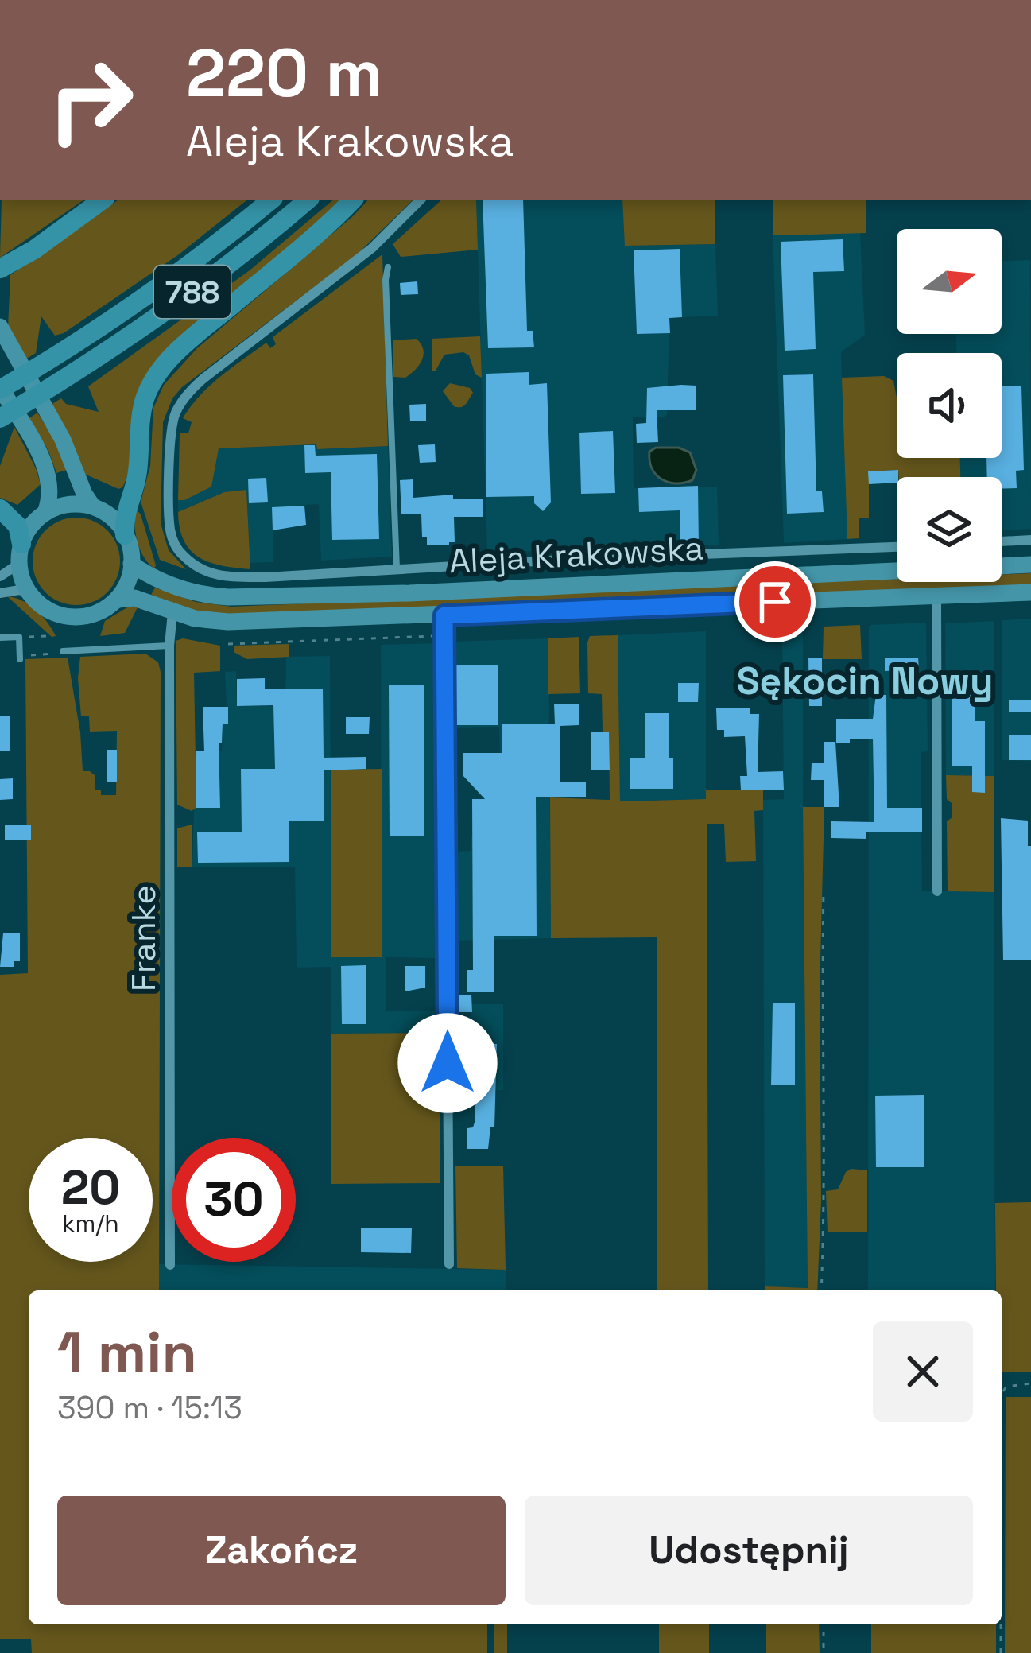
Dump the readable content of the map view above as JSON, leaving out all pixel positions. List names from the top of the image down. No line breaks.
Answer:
{"streets":{"main road":["788","Aleja Krakowska"],"street":["Franke"]},"crossings":[["Aleja Krakowska","Franke"]],"districts":["Sękocin Nowy"],"north":"right","page":{"turn":["220 m","Aleja Krakowska"],"speed":"20 km/h","limit":"30","heading":["1 min","390 m · 15:13"],"buttons":["Zakończ","Udostępnij"]}}
